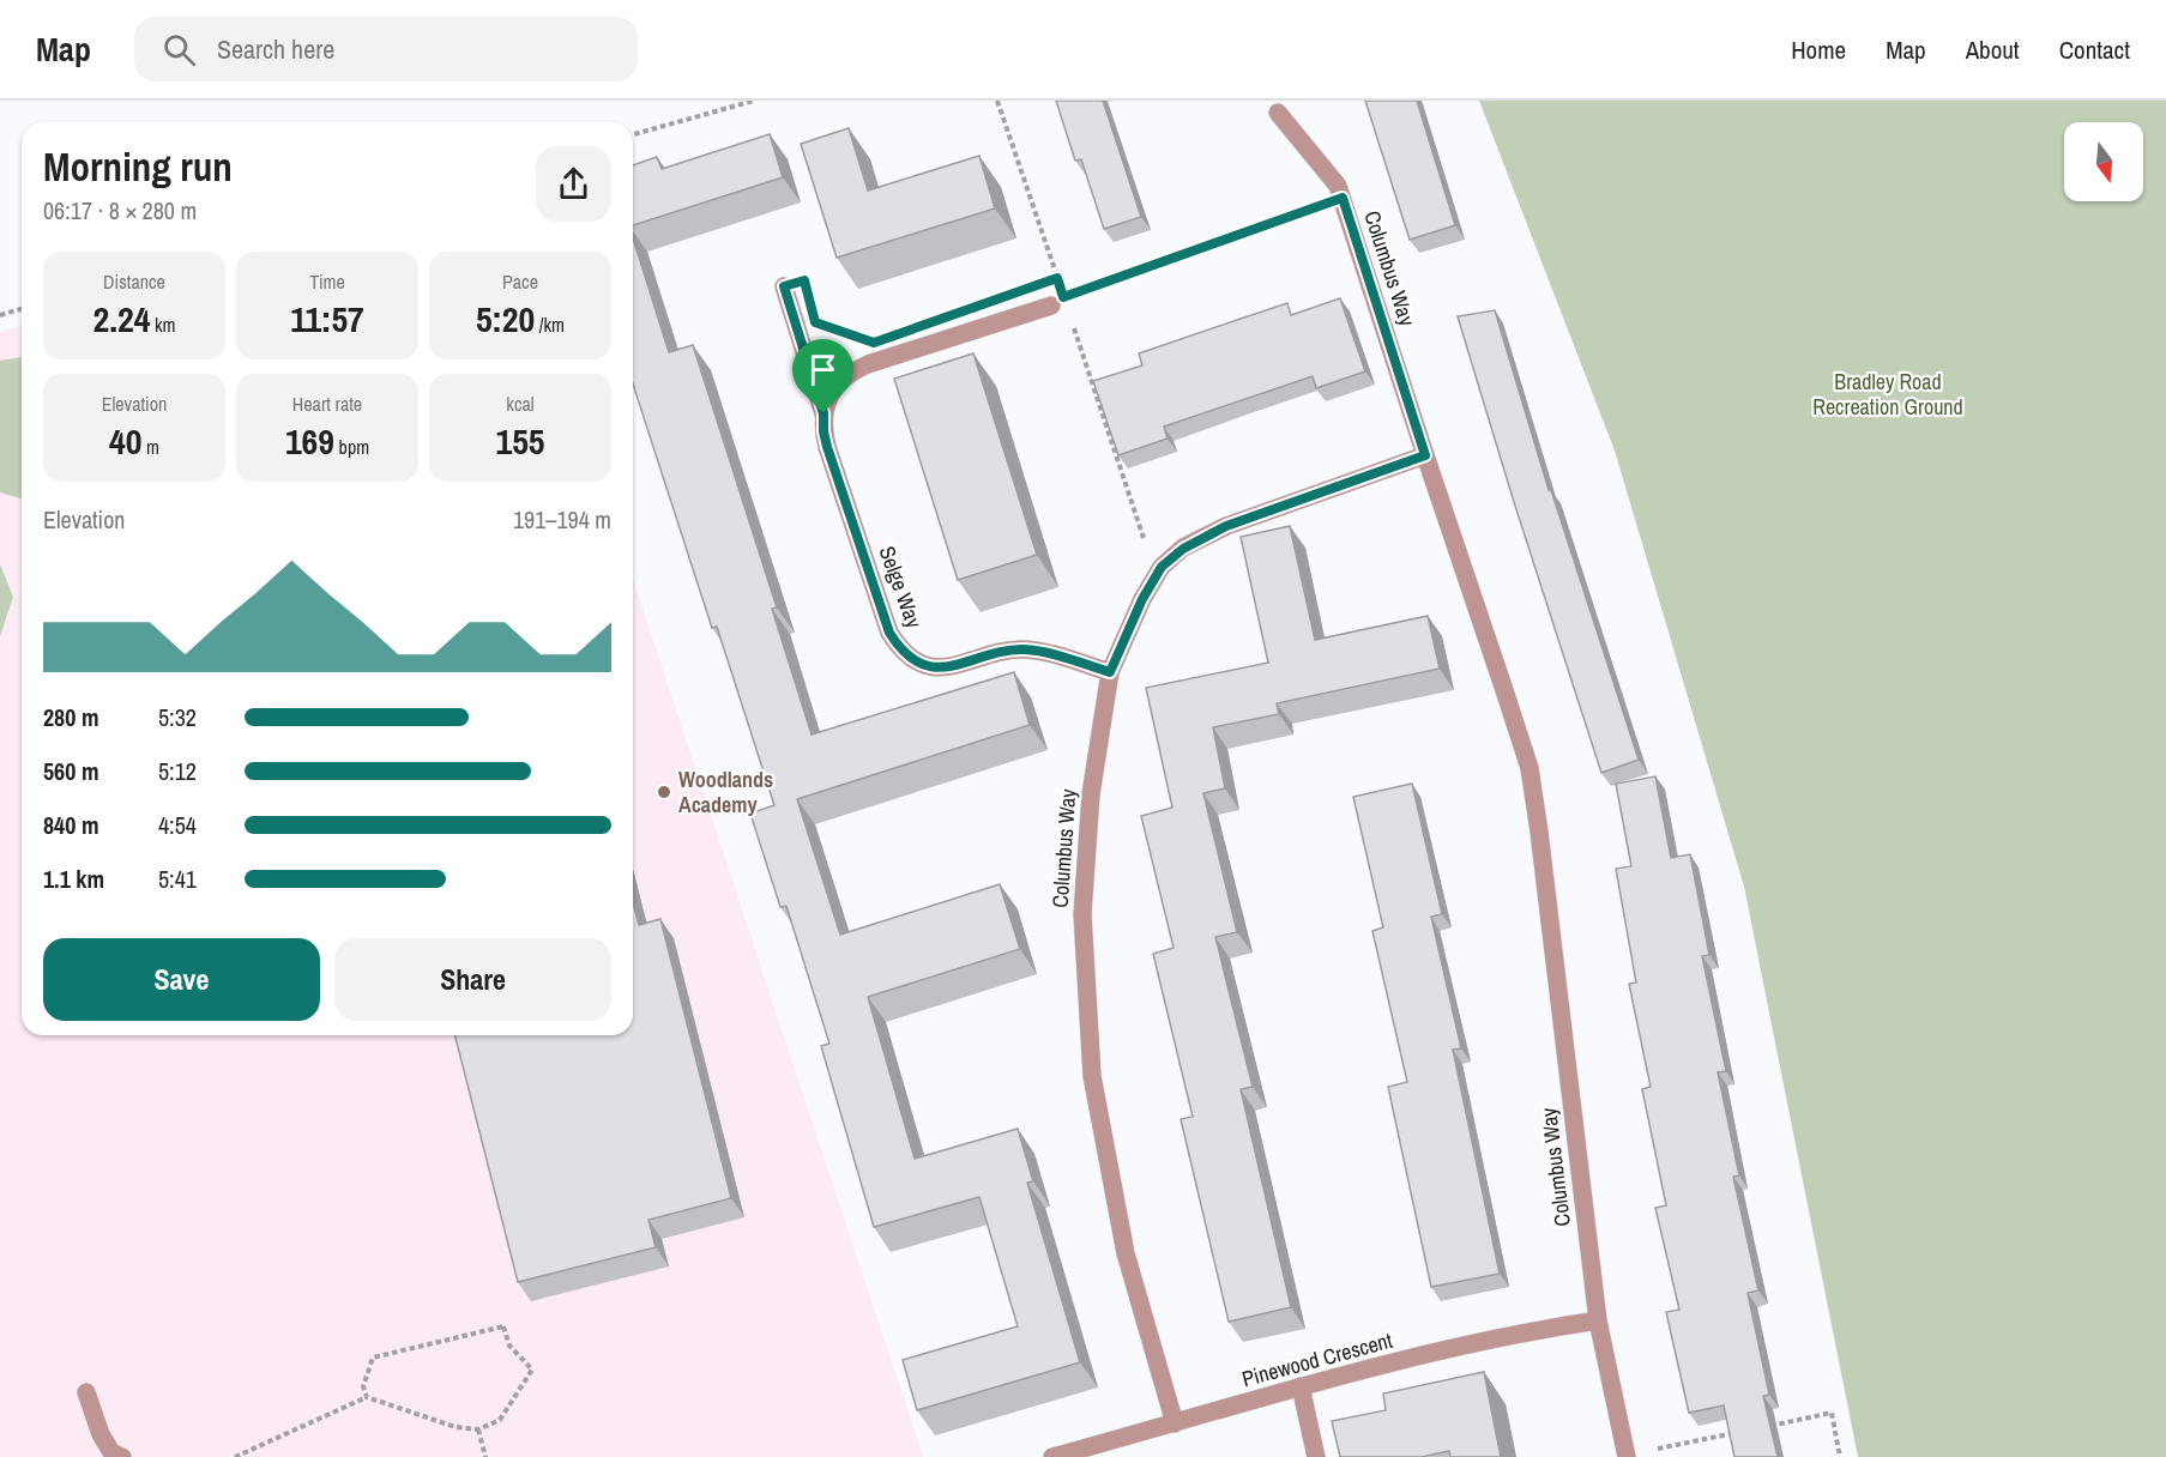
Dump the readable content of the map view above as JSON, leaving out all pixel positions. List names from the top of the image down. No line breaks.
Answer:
{"streets":{"street":["Columbus Way","Selge Way","Pinewood Crescent"]},"crossings":[["Columbus Way","Selge Way"],["Columbus Way","Pinewood Crescent"]],"parks":["Bradley Road Recreation Ground"],"places":["Woodlands Academy"],"north":"bottom","page":{"header":"Map","search":"Search here","nav":["Home","Map","About","Contact"],"heading":["Morning run","06:17 · 8 × 280 m"],"stats":[["Distance","2.24 km"],["Time","11:57"],["Pace","5:20 /km"],["Elevation","40 m"],["Heart rate","169 bpm"],["kcal","155"]],"chart":["Elevation","191–194 m"],"list":[{"name":"280 m","note":"5:32"},{"name":"560 m","note":"5:12"},{"name":"840 m","note":"4:54"},{"name":"1.1 km","note":"5:41"}],"buttons":["Save","Share"]}}
